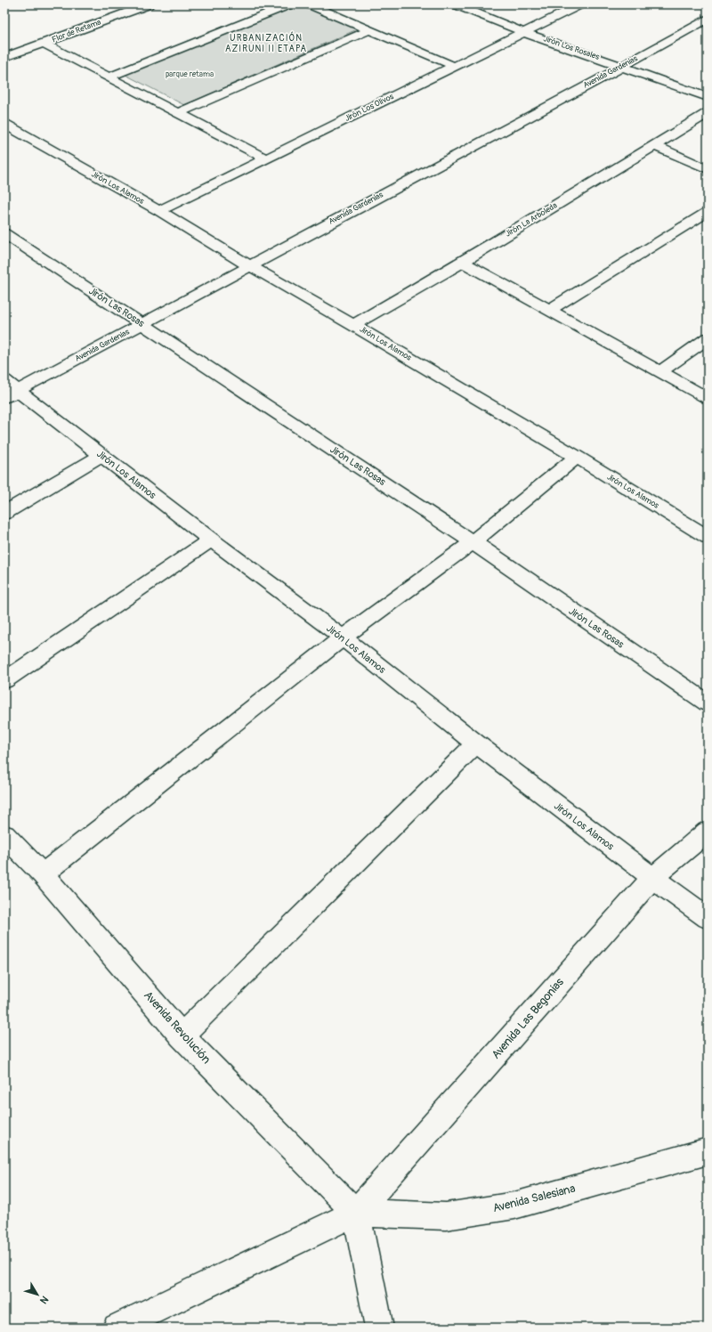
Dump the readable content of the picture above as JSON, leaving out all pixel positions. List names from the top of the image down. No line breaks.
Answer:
{"streets":{"street":["Flor de Retama","Jirón Los Rosales","Avenida Gardenias","Jirón Los Olivos","Jirón Los Alamos","Jirón La Arboleda","Jirón Las Rosas","Avenida Las Begonias","Avenida Revolución","Avenida Salesiana"]},"crossings":[["Jirón Los Rosales","Avenida Gardenias"],["Jirón Los Rosales","Jirón Los Olivos"],["Avenida Gardenias","Jirón Los Alamos"],["Avenida Gardenias","Jirón Las Rosas"],["Jirón Los Olivos","Jirón Los Alamos"],["Jirón Los Alamos","Jirón La Arboleda"],["Jirón Los Alamos","Avenida Las Begonias"],["Avenida Las Begonias","Avenida Revolución"],["Avenida Las Begonias","Avenida Salesiana"],["Avenida Revolución","Avenida Salesiana"]],"districts":["URBANIZACIÓN AZIRUNI II ETAPA"],"parks":["parque retama"],"north":"bottom right"}
